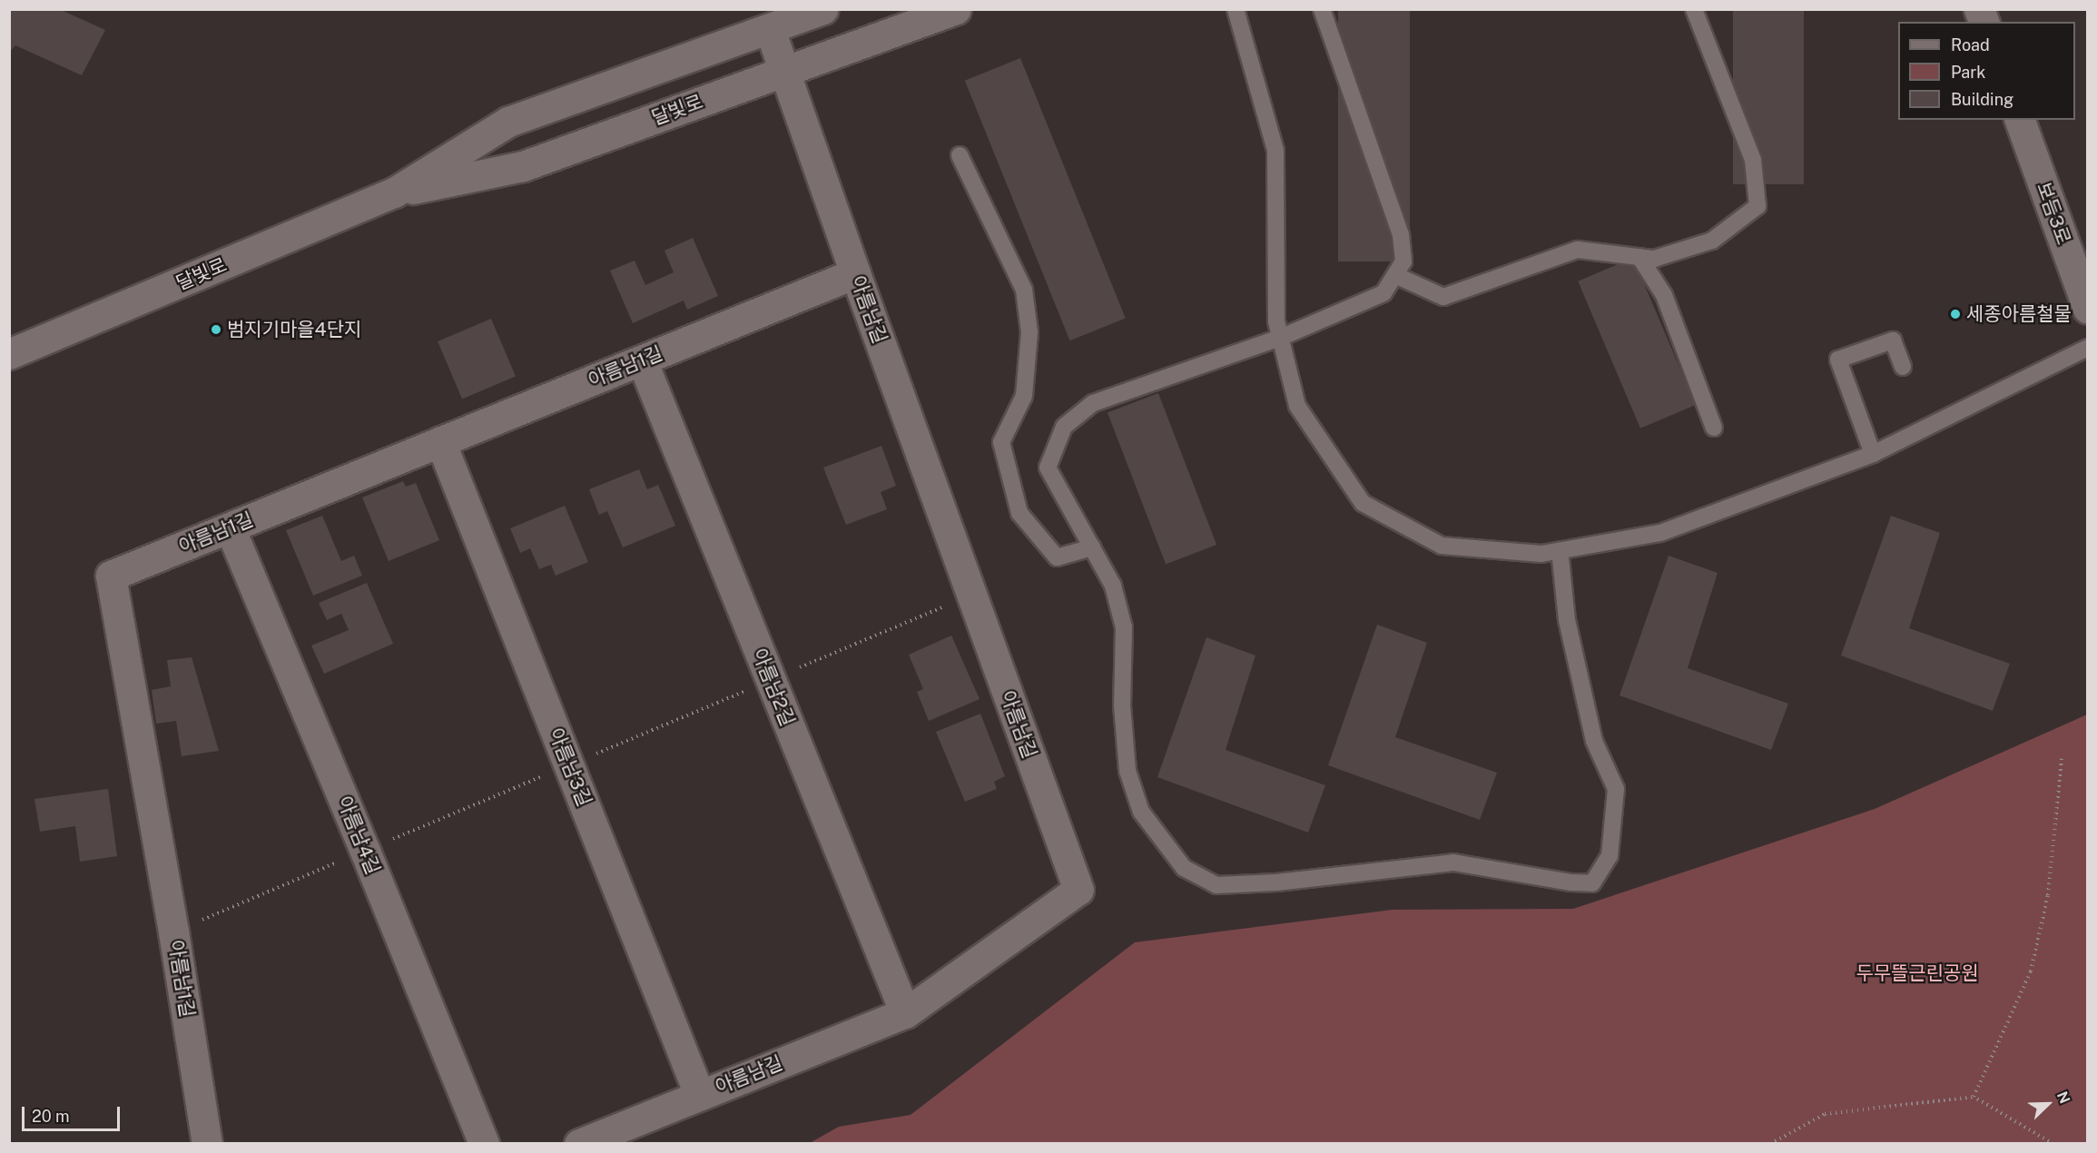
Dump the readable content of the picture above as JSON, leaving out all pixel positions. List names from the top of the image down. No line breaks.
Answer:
{"streets":{"street":["달빛로","보듬3로","아름남길","아름남1길","아름남2길","아름남3길","아름남4길"]},"crossings":[["달빛로","아름남길"],["아름남길","아름남1길"],["아름남길","아름남2길"],["아름남길","아름남3길"],["아름남1길","아름남2길"],["아름남1길","아름남3길"],["아름남1길","아름남4길"]],"parks":["두무뜰근린공원"],"places":["세종아름철물","범지기마을4단지"],"legend":["Road","Park","Building"],"scale_bar":"20 m","north":"top right"}
